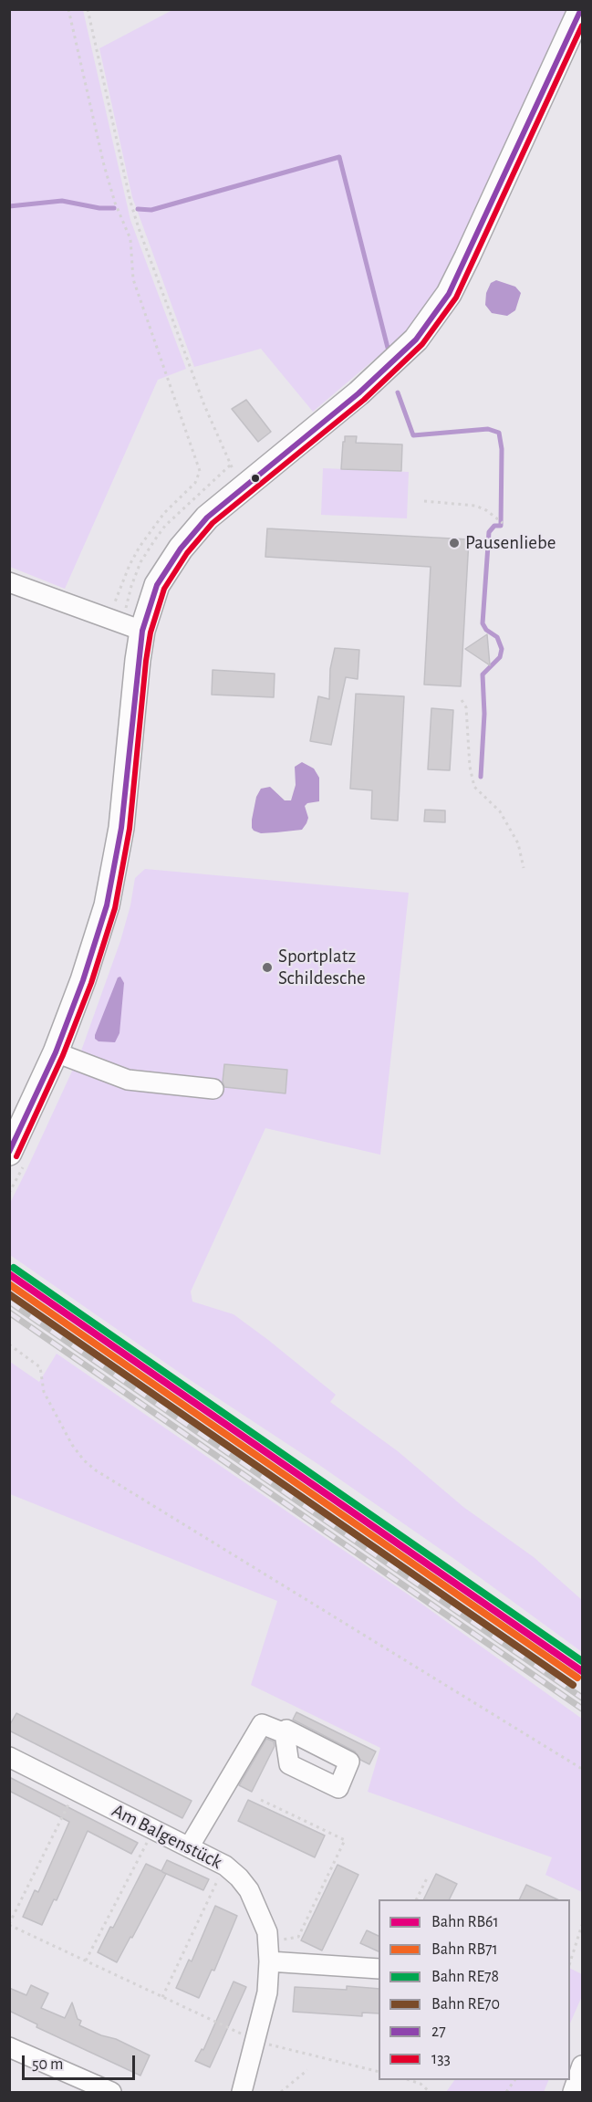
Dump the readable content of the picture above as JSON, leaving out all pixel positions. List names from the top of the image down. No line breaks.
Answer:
{"streets":{"street":["Am Balgenstück"]},"places":["Pausenliebe","Sportplatz Schildesche"],"lines":["transit line 27","transit line 133","rail line RE78","rail line RB61","rail line RB71","rail line RE70"],"legend":["Bahn RB61","Bahn RB71","Bahn RE78","Bahn RE70","27","133"],"scale_bar":"50 m"}
